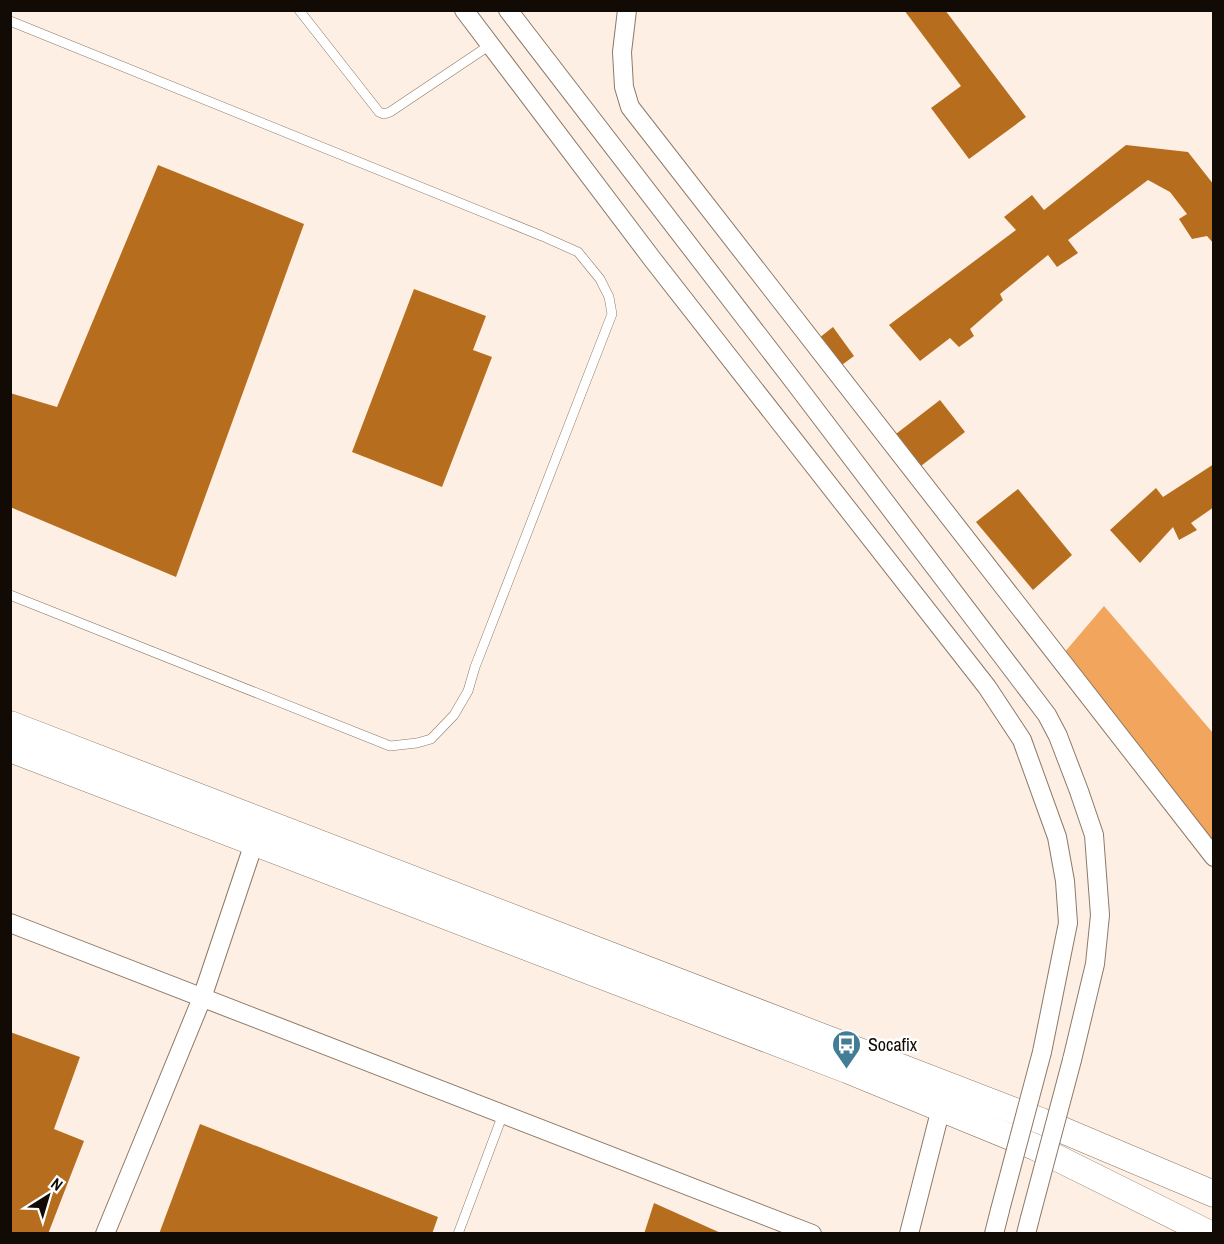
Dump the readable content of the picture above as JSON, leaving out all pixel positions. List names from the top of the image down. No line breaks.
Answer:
{"places":{"bus stop":["Socafix"]},"north":"top right"}
